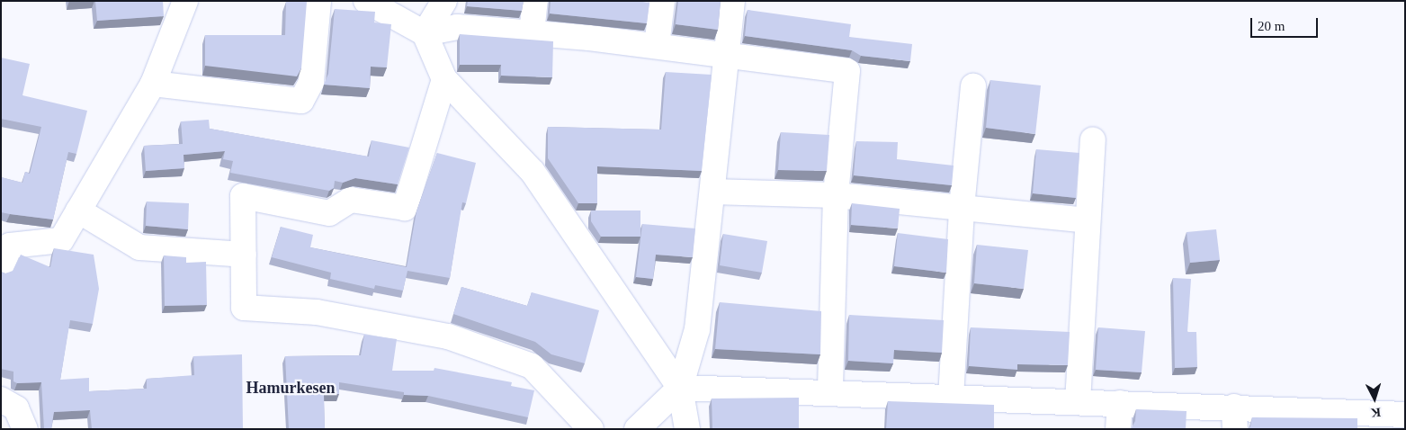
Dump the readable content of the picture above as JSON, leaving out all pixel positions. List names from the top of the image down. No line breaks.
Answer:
{"districts":["Hamurkesen"],"scale_bar":"20 m","north":"bottom"}
